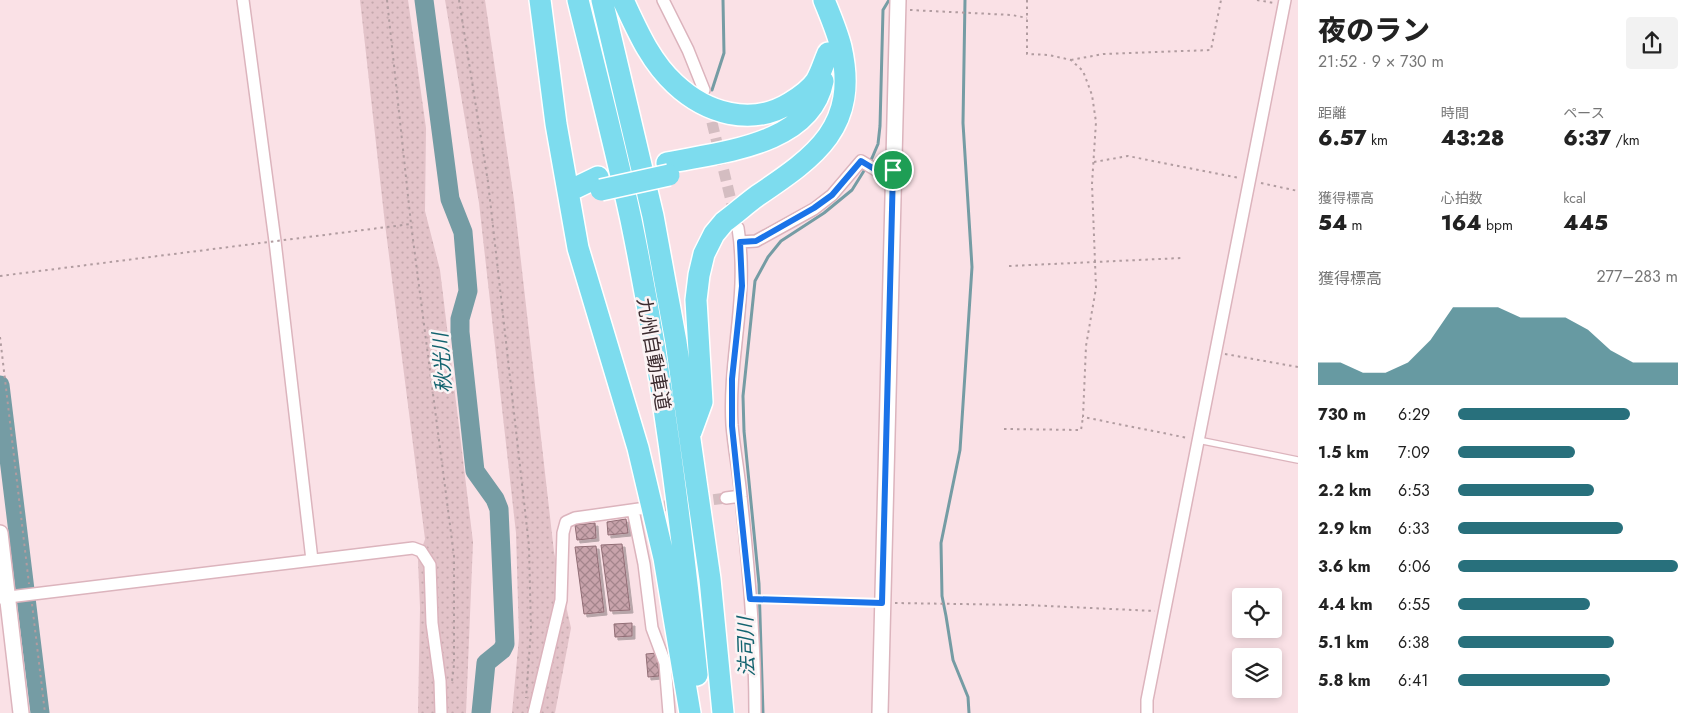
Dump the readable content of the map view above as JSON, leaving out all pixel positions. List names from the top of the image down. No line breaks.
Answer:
{"streets":{"highway":["九州自動車道"]},"water":["秋光川","法司川"],"page":{"heading":["夜のラン","21:52 · 9 × 730 m"],"stats":[["距離","6.57 km"],["時間","43:28"],["ペース","6:37 /km"],["獲得標高","54 m"],["心拍数","164 bpm"],["kcal","445"]],"chart":["獲得標高","277–283 m"],"list":[{"name":"730 m","note":"6:29"},{"name":"1.5 km","note":"7:09"},{"name":"2.2 km","note":"6:53"},{"name":"2.9 km","note":"6:33"},{"name":"3.6 km","note":"6:06"},{"name":"4.4 km","note":"6:55"},{"name":"5.1 km","note":"6:38"},{"name":"5.8 km","note":"6:41"}]}}
